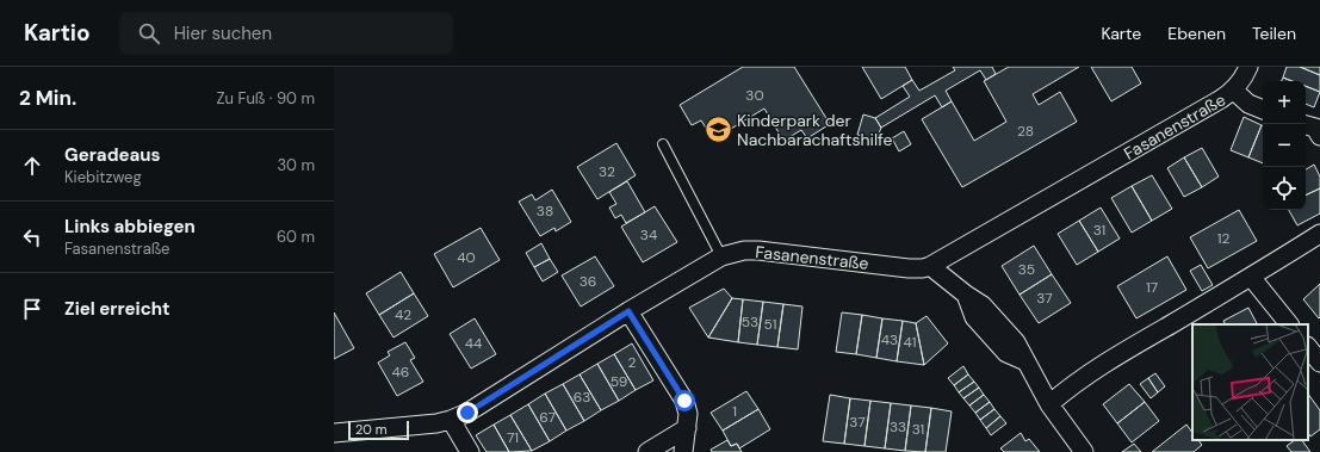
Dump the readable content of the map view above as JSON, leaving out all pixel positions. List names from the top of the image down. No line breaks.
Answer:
{"streets":{"street":["Fasanenstraße"]},"places":{"school or university":["Kinderpark der Nachbarachaftshilfe"]},"house_numbers":["30","28","32","38","31","34","12","40","35","36","17","37","42","53","51","43","41","44","2","46","59","63","1","67","37","33","31","71"],"scale_bar":"20 m","page":{"header":"Kartio","search":"Hier suchen","nav":["Karte","Ebenen","Teilen"],"heading":["2 Min.","Zu Fuß · 90 m"],"map_buttons":["+","−"],"list":[["Geradeaus","Kiebitzweg","30 m"],["Links abbiegen","Fasanenstraße","60 m"],"Ziel erreicht"],"scale":"20 m"}}
